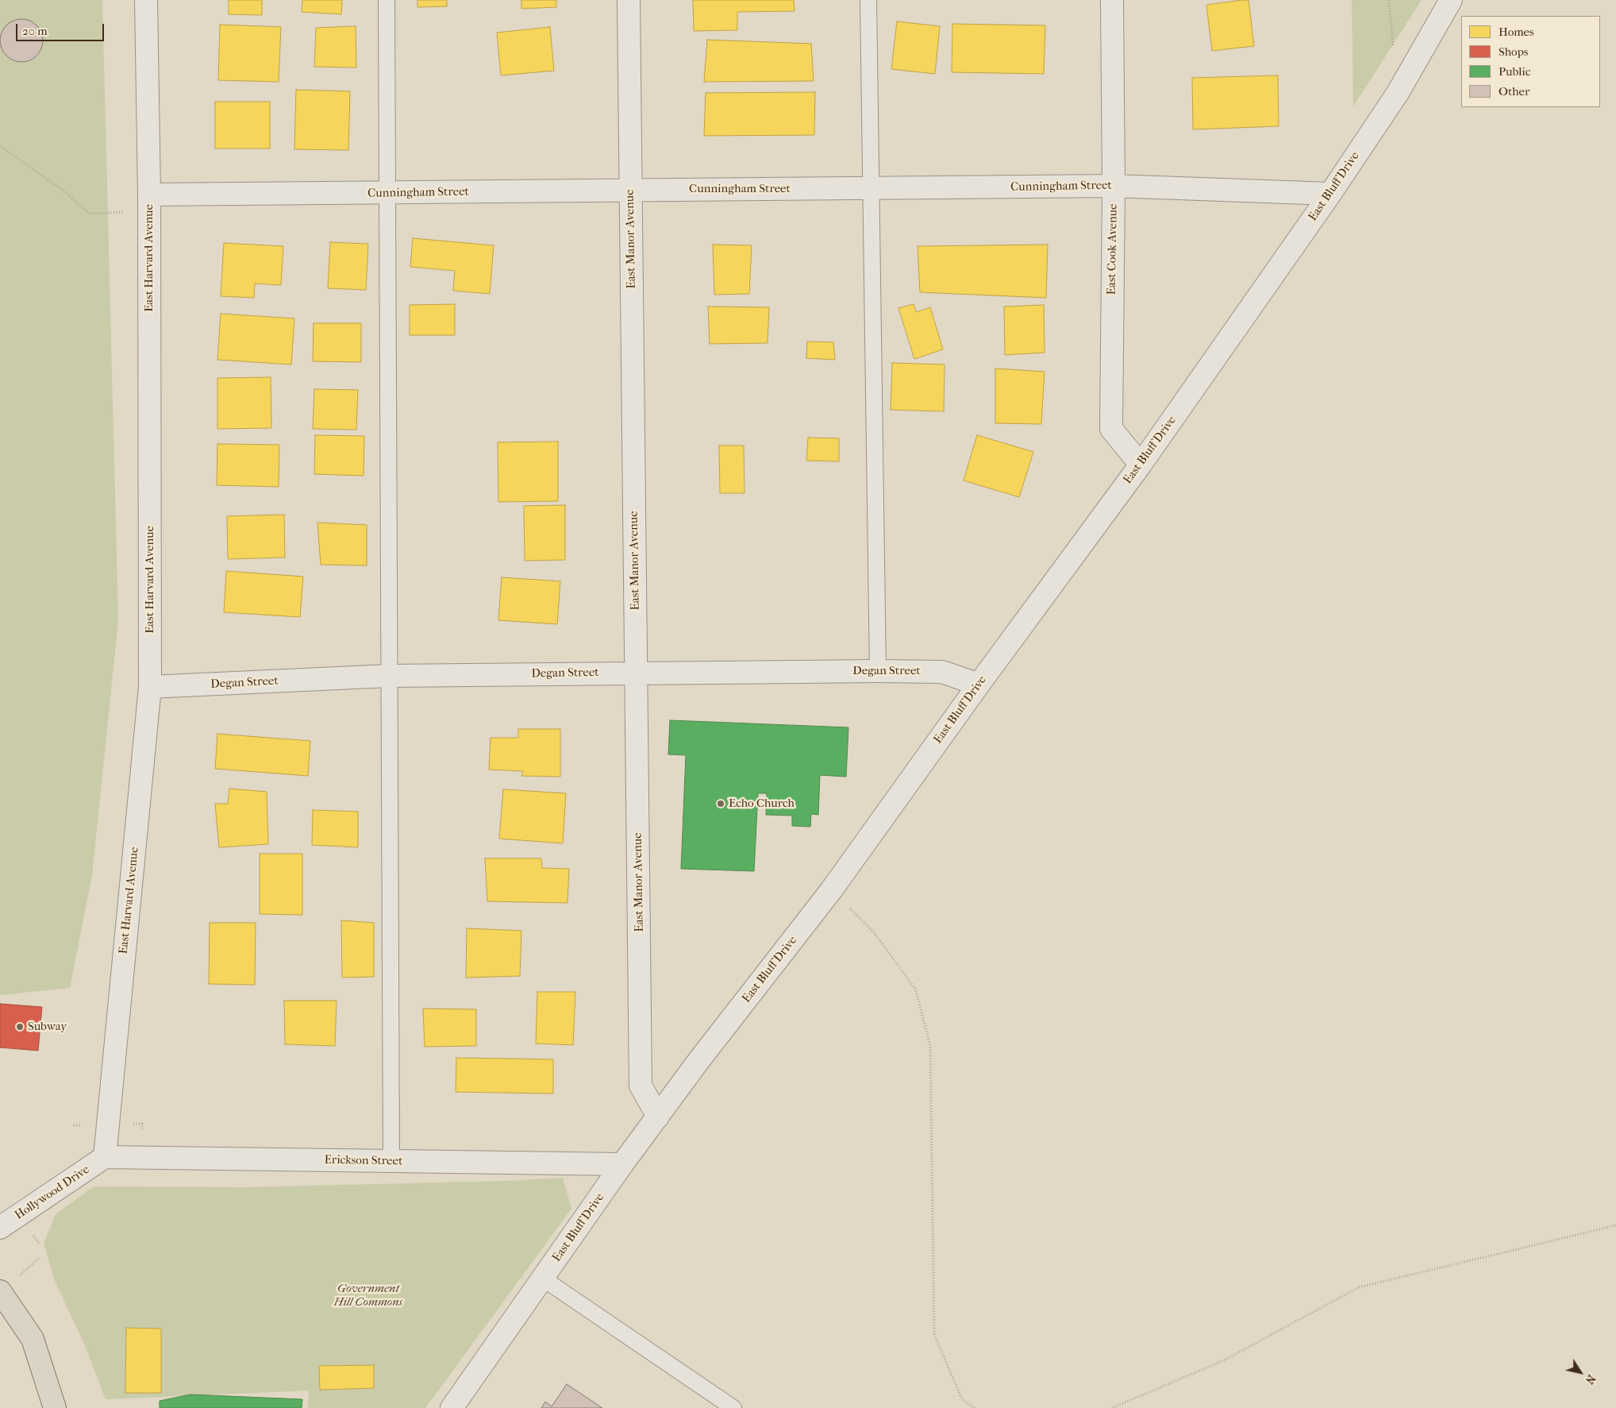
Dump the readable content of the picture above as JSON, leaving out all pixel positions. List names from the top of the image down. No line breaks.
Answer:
{"streets":{"street":["Cunningham Street","East Bluff Drive","East Manor Avenue","East Cook Avenue","East Harvard Avenue","Degan Street","Erickson Street","Hollywood Drive"]},"crossings":[["Cunningham Street","East Bluff Drive"],["Cunningham Street","East Manor Avenue"],["Cunningham Street","East Cook Avenue"],["Cunningham Street","East Harvard Avenue"],["East Bluff Drive","East Manor Avenue"],["East Bluff Drive","East Cook Avenue"],["East Bluff Drive","Degan Street"],["East Bluff Drive","Erickson Street"],["East Manor Avenue","Degan Street"],["East Harvard Avenue","Degan Street"],["East Harvard Avenue","Erickson Street"],["East Harvard Avenue","Hollywood Drive"],["Erickson Street","Hollywood Drive"]],"parks":["Government Hill Commons"],"places":["Echo Church","Subway"],"legend":["Homes","Shops","Public","Other"],"scale_bar":"20 m","north":"bottom right"}
